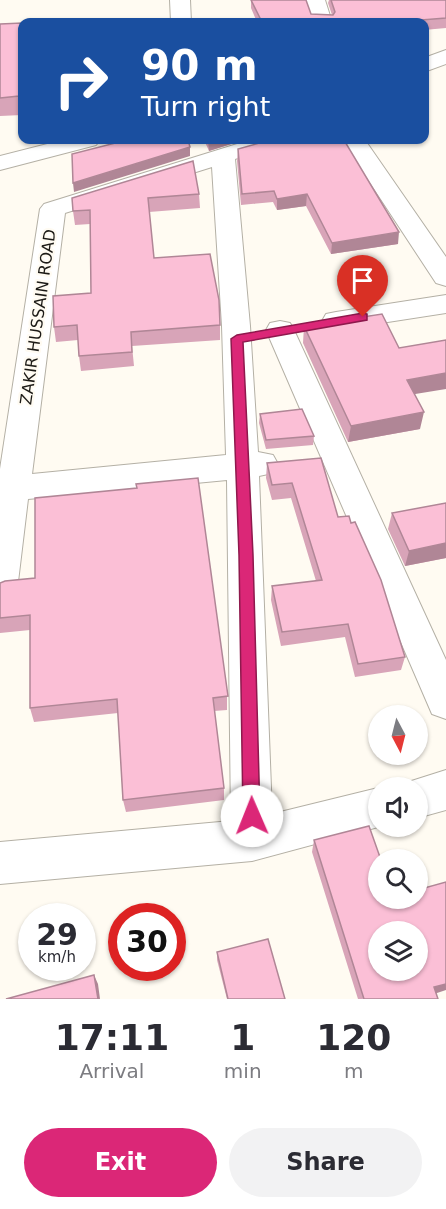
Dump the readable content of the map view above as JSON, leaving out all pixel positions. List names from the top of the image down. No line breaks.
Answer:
{"streets":{"street":["ZAKIR HUSSAIN ROAD"]},"north":"bottom","page":{"turn":["90 m","Turn right"],"speed":"29 km/h","limit":"30","eta":["17:11","Arrival","1","min","120","m"],"buttons":["Exit","Share"]}}
